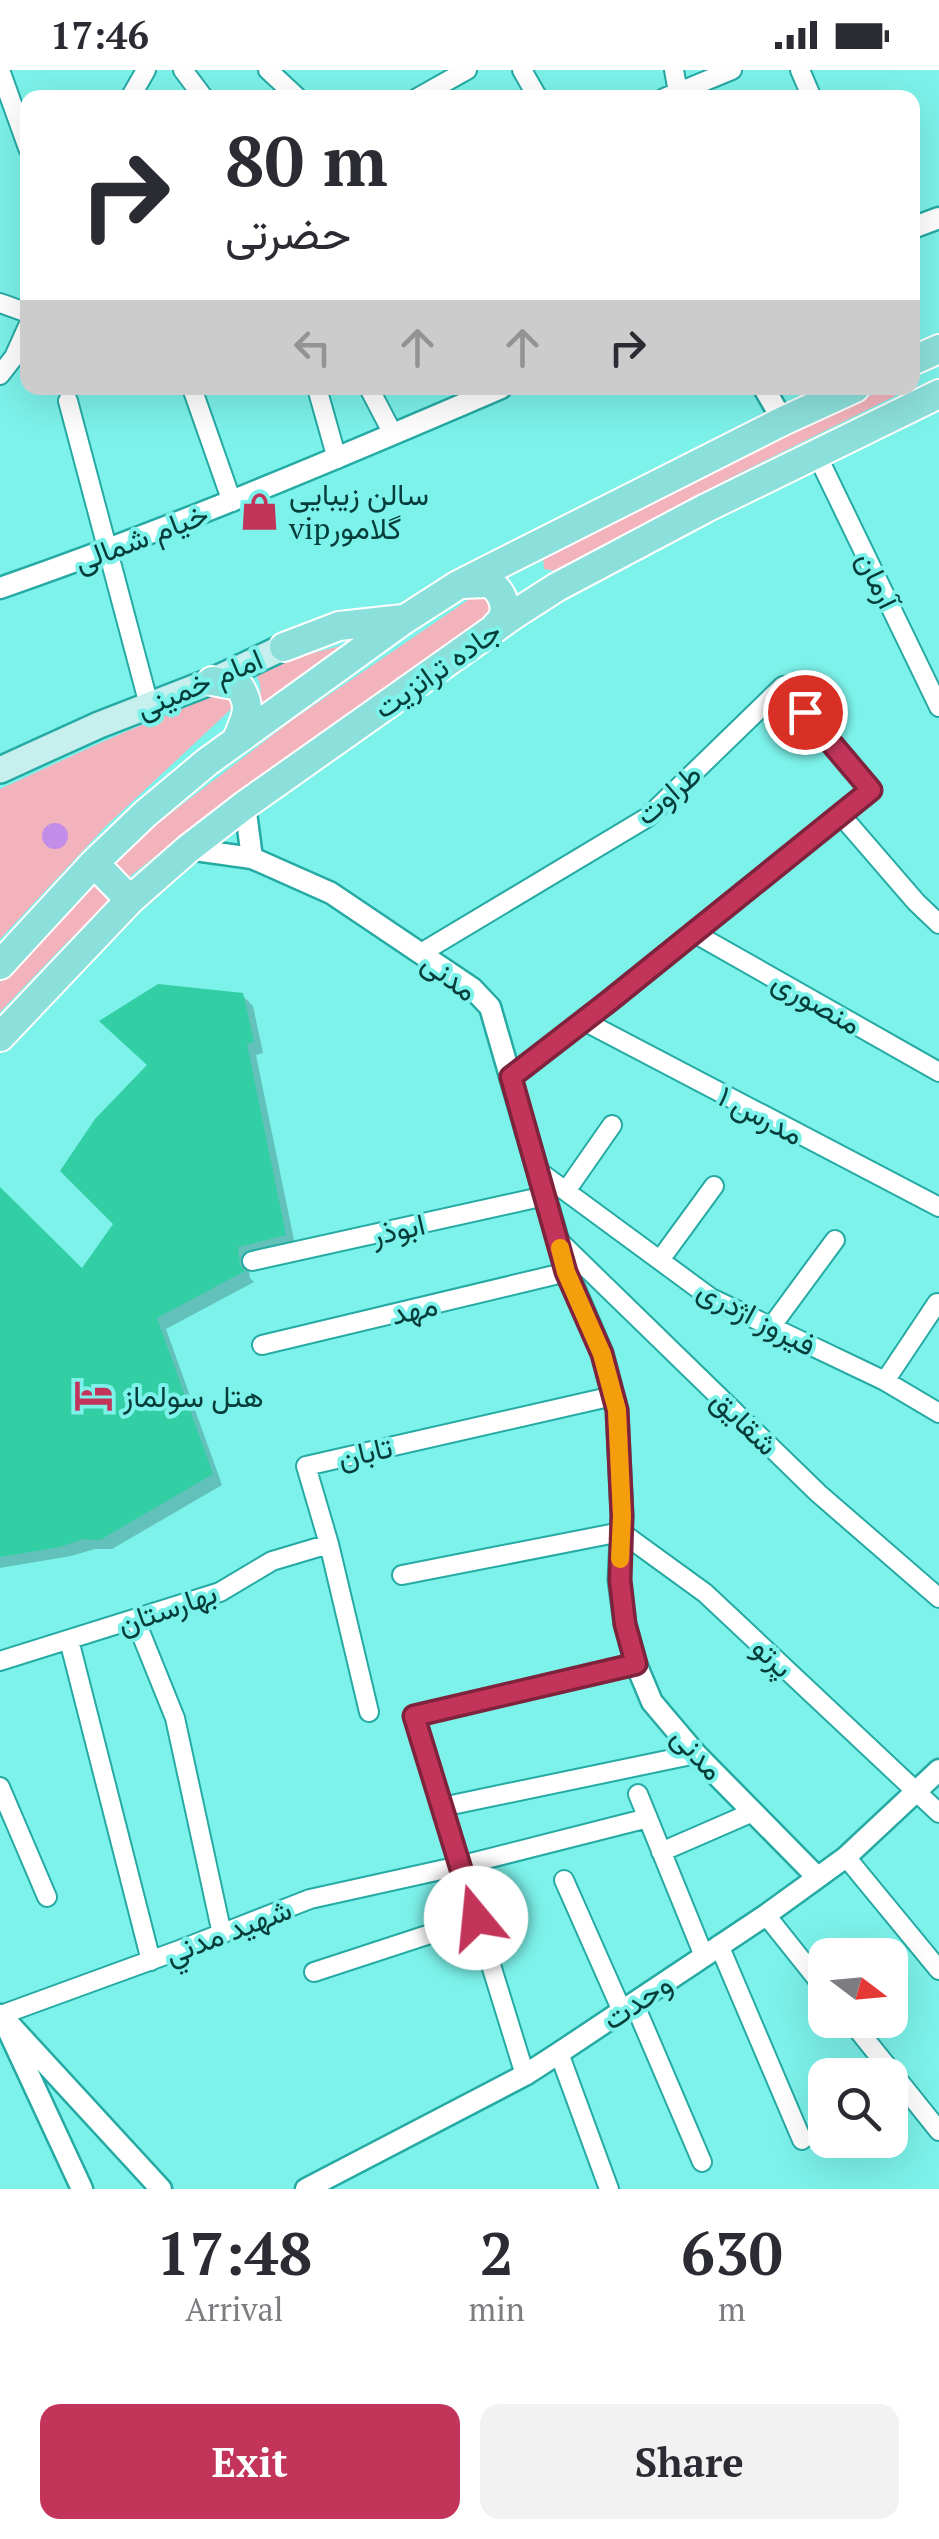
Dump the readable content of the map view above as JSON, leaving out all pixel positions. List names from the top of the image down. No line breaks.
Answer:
{"streets":{"main road":["جاده ترانزیت","امام خمینی"],"street":["خیام شمالی","آرمان","طراوت","مدنی","منصوری","مدرس ۱","ابوذر","مهد","فیروز اژدری","شقایق","تابان","بهارستان","پرتو","شهيد مدني","وحدت"]},"crossings":[["آرمان","جاده ترانزیت"],["جاده ترانزیت","امام خمینی"],["جاده ترانزیت","مدنی"],["طراوت","مدنی"],["مدنی","ابوذر"],["مدنی","مهد"],["مدنی","فیروز اژدری"],["مدنی","شقایق"],["مدنی","تابان"],["مدنی","پرتو"],["مدنی","وحدت"],["ابوذر","فیروز اژدری"],["تابان","بهارستان"],["پرتو","وحدت"]],"places":{"shop":["سالن زیبایی vipگلامور"],"hotel":["هتل سولماز"]},"north":"right","page":{"status":"17:46","turn":["80 m","حضرتی"],"eta":["17:48","Arrival","2","min","630","m"],"buttons":["Exit","Share"]}}
